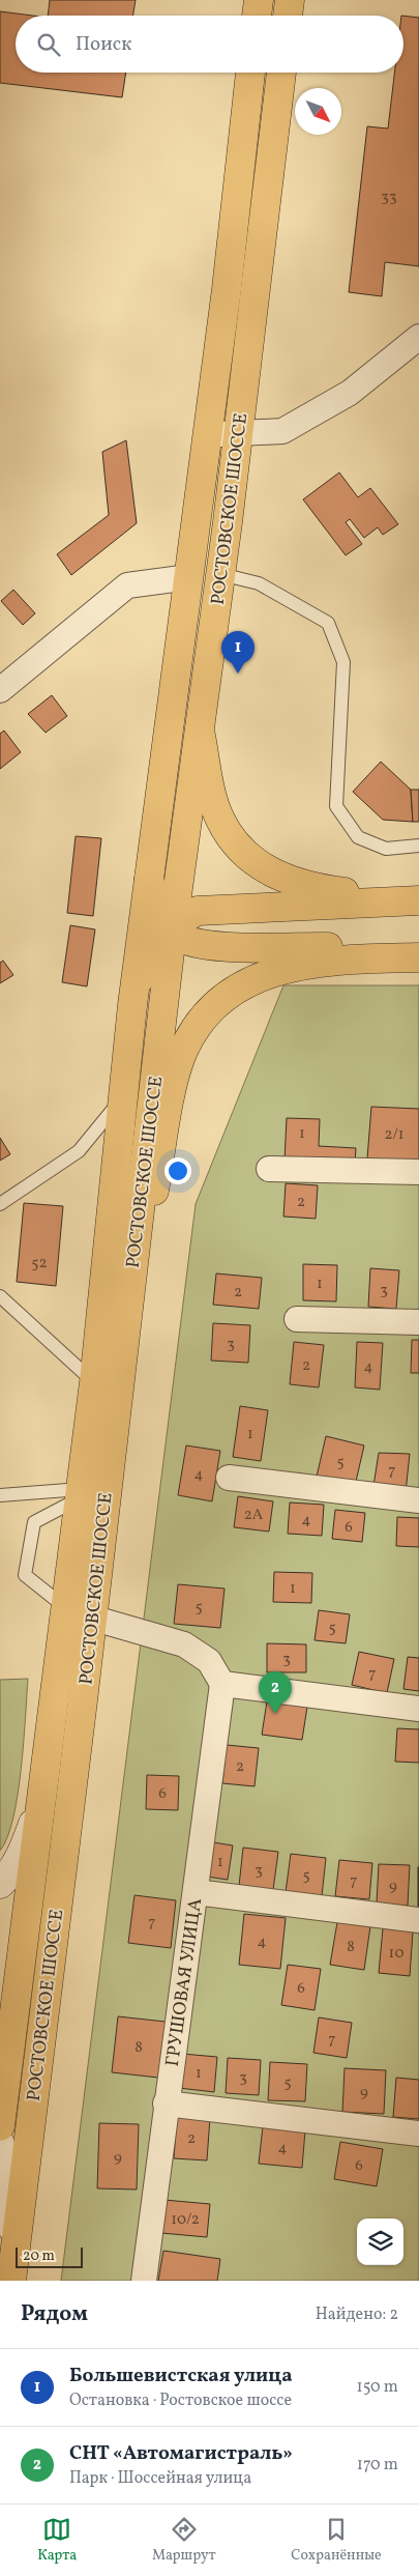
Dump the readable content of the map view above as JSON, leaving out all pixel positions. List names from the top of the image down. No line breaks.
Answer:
{"streets":{"main road":["РОСТОВСКОЕ ШОССЕ"],"street":["ГРУШОВАЯ УЛИЦА"]},"house_numbers":["33","1","2/1","2","52","1","3","2","3","2","4","1","5","7","4","2А","4","6","1","5","5","3","7","2","6","1","3","5","7","9","7","4","8","10","6","7","8","1","3","5","9","2","4","9","6","10/2"],"scale_bar":"20 m","north":"bottom right","page":{"search":"Поиск","pins":["1","2"],"scale":"20 m","heading":["Рядом","Найдено: 2"],"list":[{"mark":"1","name":"Большевистская улица","note":"Остановка · Ростовское шоссе","value":"150 m"},{"mark":"2","name":"СНТ «Автомагистраль»","note":"Парк · Шоссейная улица","value":"170 m"}],"nav":["Карта","Маршрут","Сохранённые"]}}
